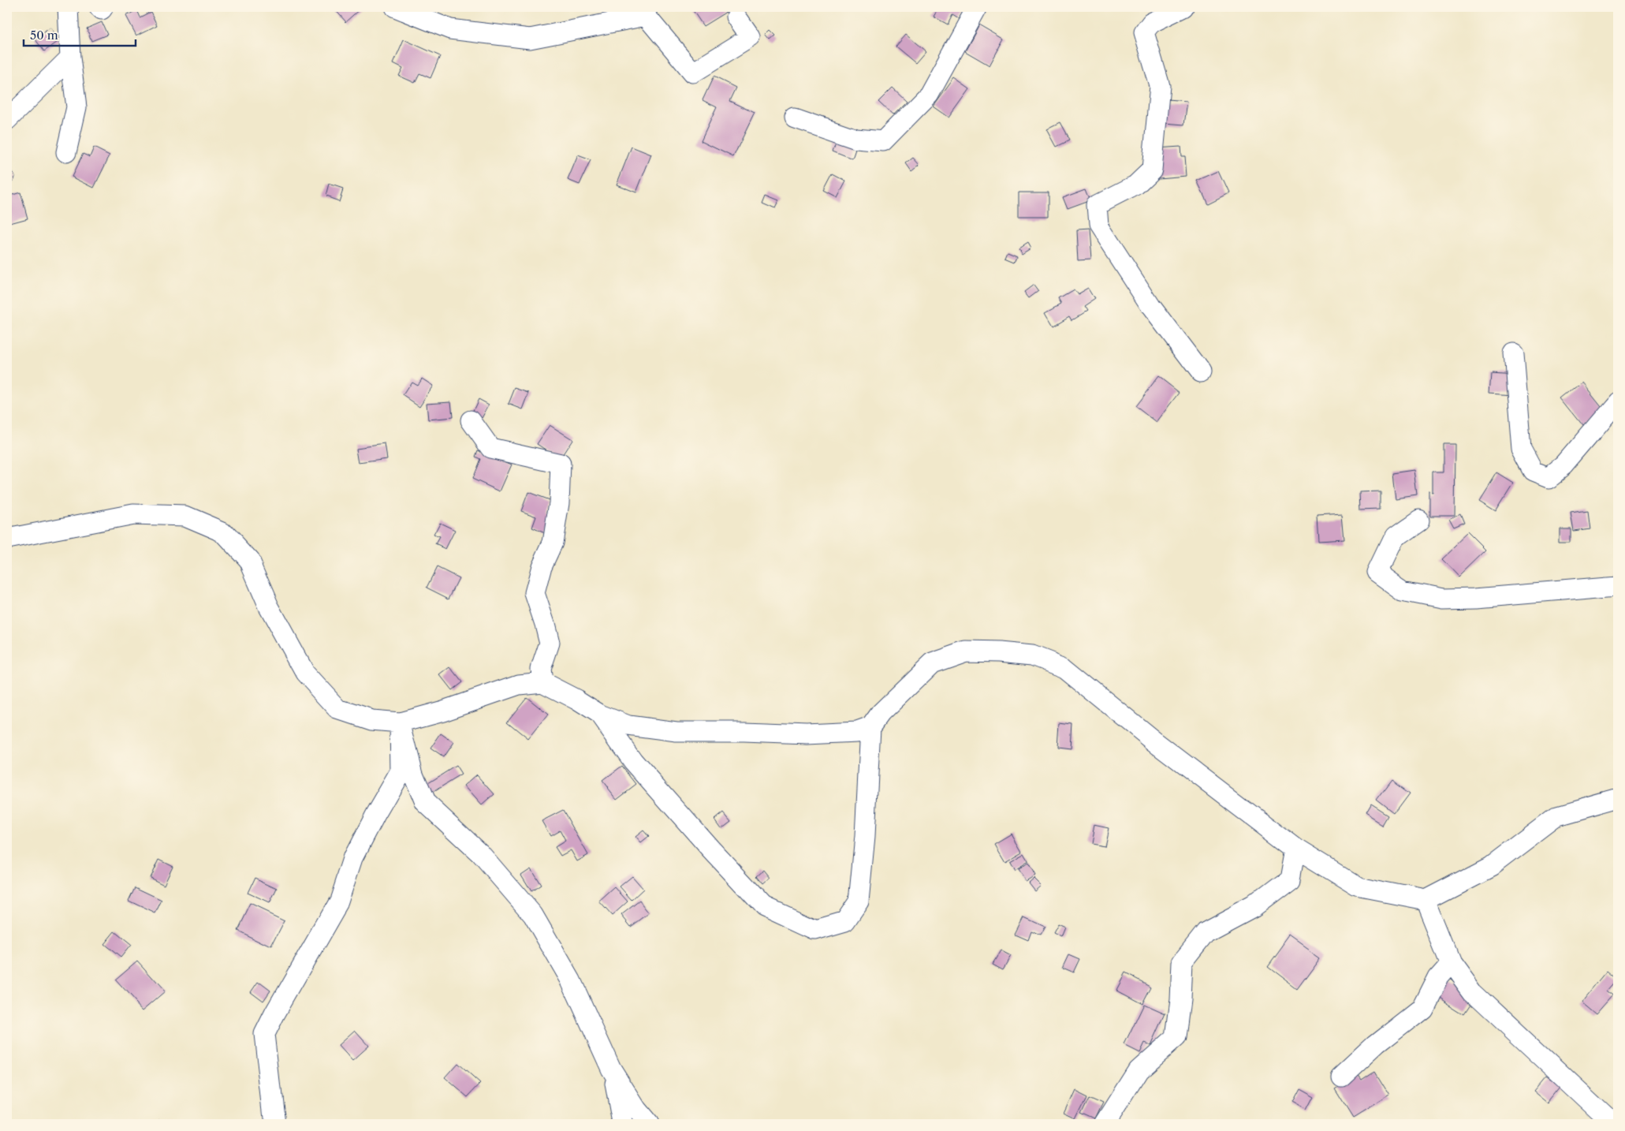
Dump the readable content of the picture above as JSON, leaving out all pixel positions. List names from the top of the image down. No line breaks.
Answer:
{"scale_bar":"50 m"}
